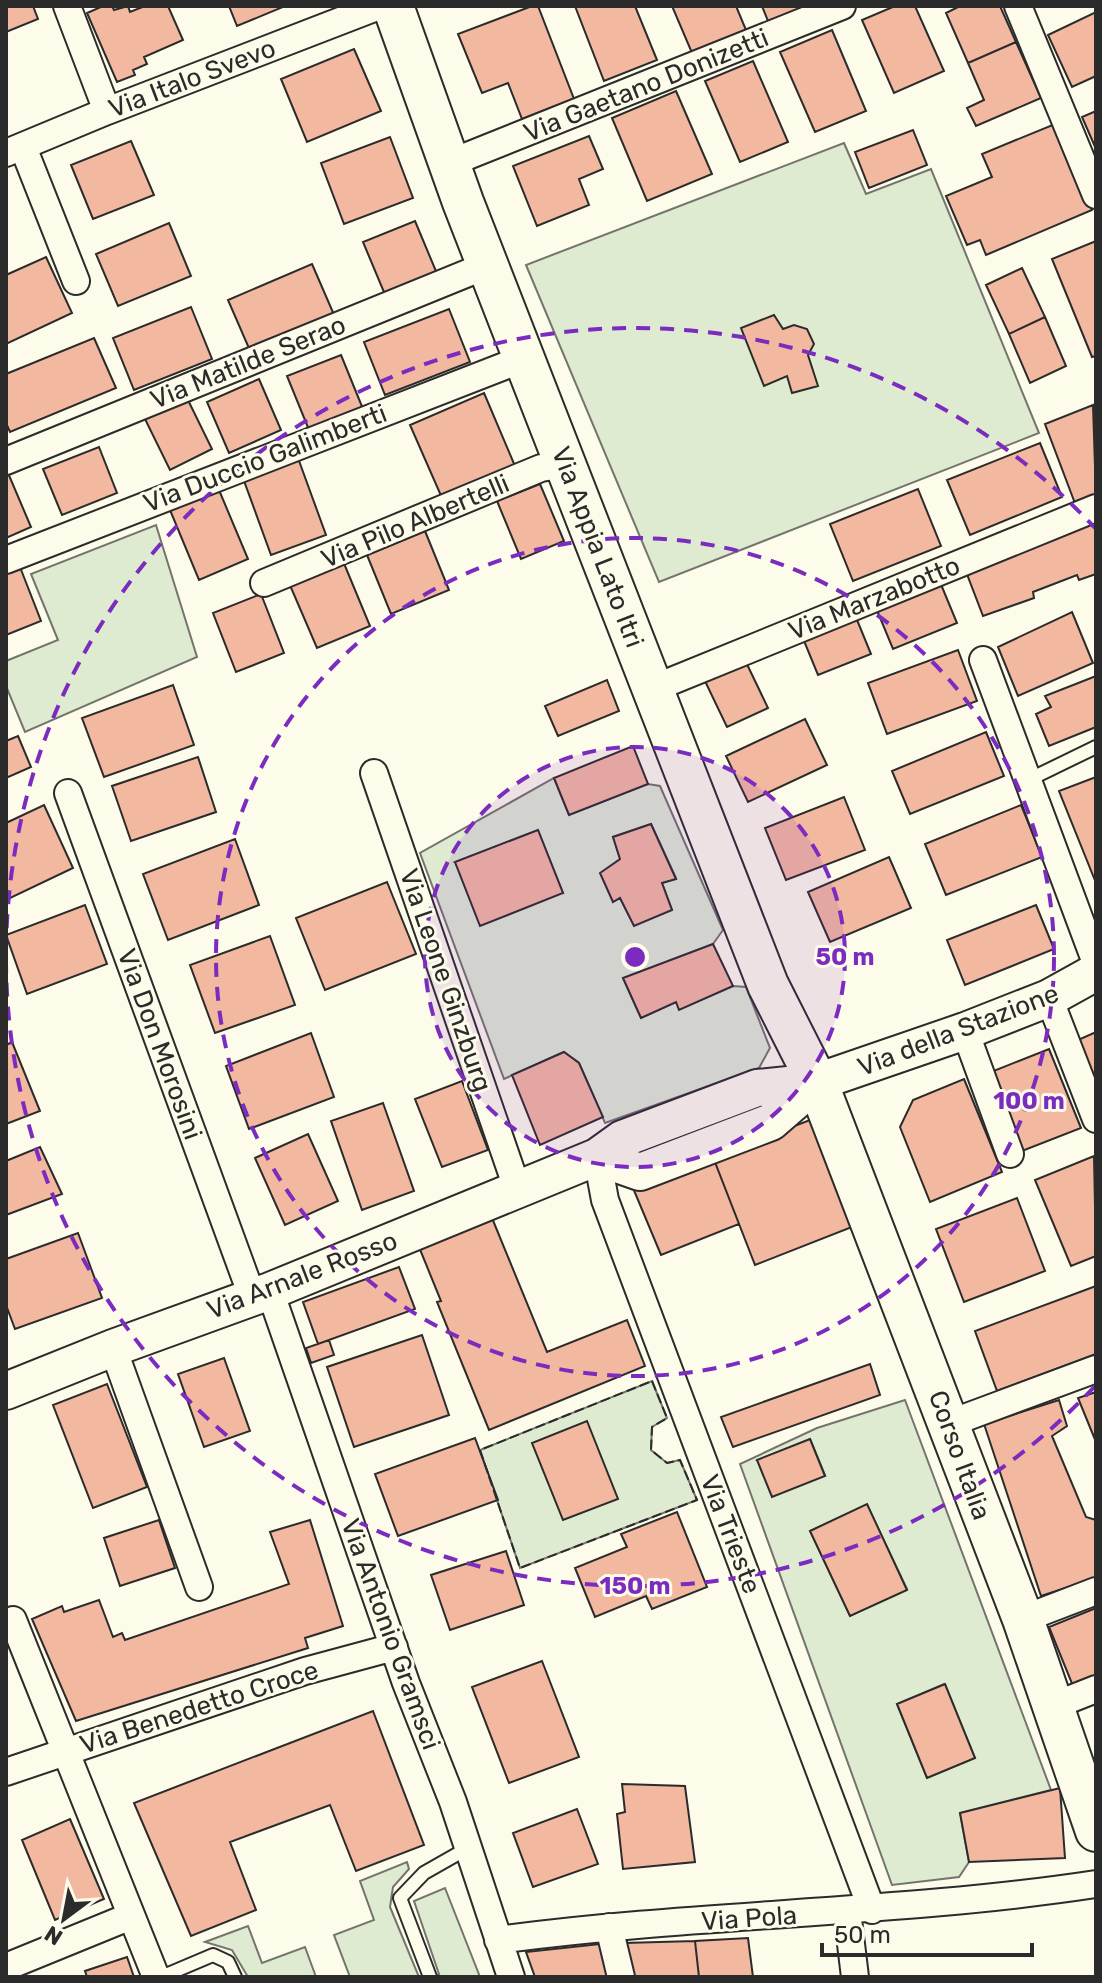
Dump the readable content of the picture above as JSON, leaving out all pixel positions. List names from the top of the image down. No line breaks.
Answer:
{"streets":{"main road":["Via Appia Lato Itri","Corso Italia"],"street":["Via Italo Svevo","Via Gaetano Donizetti","Via Matilde Serao","Via Duccio Galimberti","Via Pilo Albertelli","Via Marzabotto","Via Leone Ginzburg","Via della Stazione","Via Don Morosini","Via Arnale Rosso","Via Trieste","Via Antonio Gramsci","Via Benedetto Croce","Via Pola"]},"crossings":[["Via Gaetano Donizetti","Via Appia Lato Itri"],["Via Matilde Serao","Via Appia Lato Itri"],["Via Duccio Galimberti","Via Appia Lato Itri"],["Via Pilo Albertelli","Via Appia Lato Itri"],["Via Appia Lato Itri","Via Marzabotto"],["Via Appia Lato Itri","Via della Stazione"],["Via Appia Lato Itri","Via Arnale Rosso"],["Via Appia Lato Itri","Corso Italia"],["Via Leone Ginzburg","Via Arnale Rosso"],["Via della Stazione","Via Arnale Rosso"],["Via della Stazione","Corso Italia"],["Via Don Morosini","Via Arnale Rosso"],["Via Don Morosini","Via Antonio Gramsci"],["Via Arnale Rosso","Corso Italia"],["Via Arnale Rosso","Via Trieste"],["Via Arnale Rosso","Via Antonio Gramsci"],["Via Trieste","Via Pola"],["Via Antonio Gramsci","Via Benedetto Croce"],["Via Antonio Gramsci","Via Pola"]],"scale_bar":"50 m","north":"bottom left","rings":["50 m","100 m","150 m"]}
